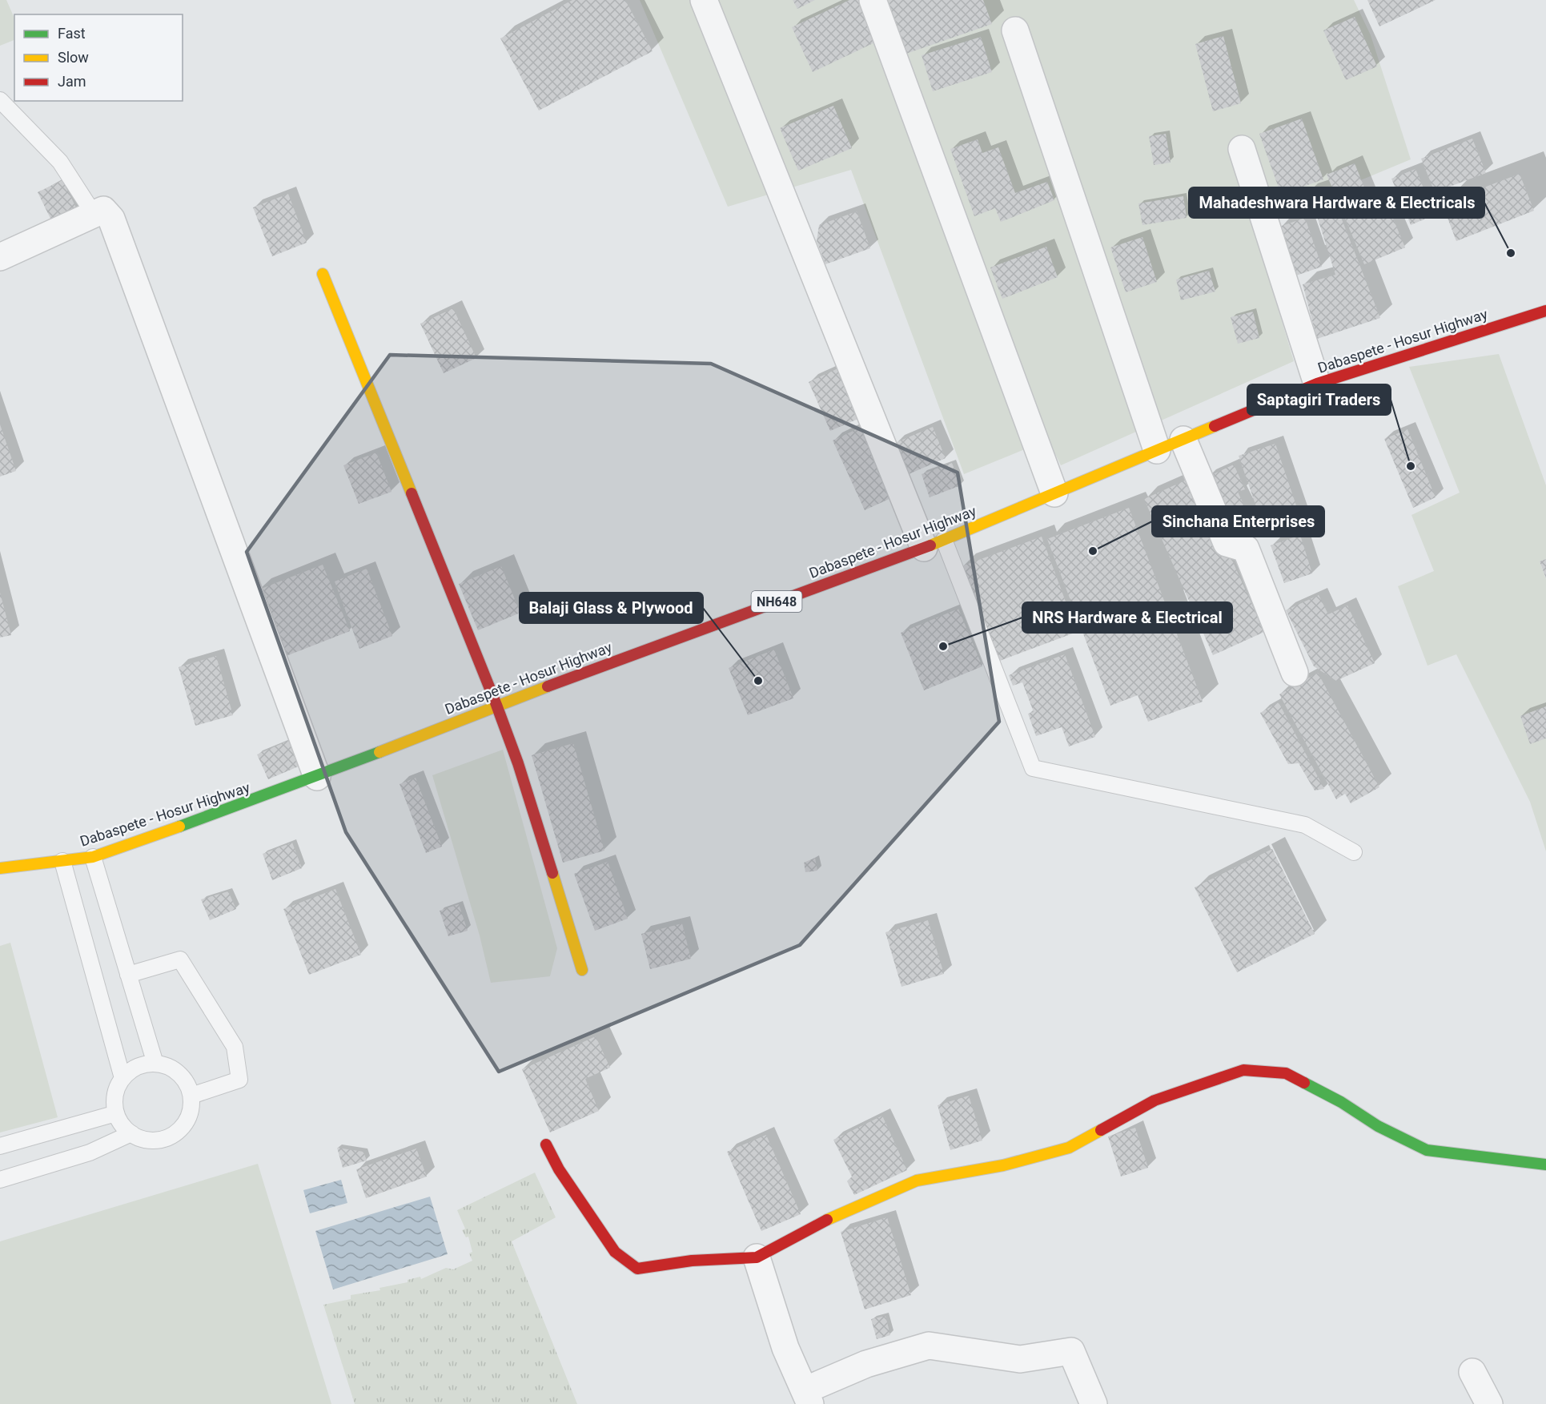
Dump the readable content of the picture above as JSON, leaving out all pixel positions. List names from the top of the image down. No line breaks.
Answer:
{"streets":{"main road":["Dabaspete - Hosur Highway","NH648"]},"places":["Mahadeshwara Hardware & Electricals","Saptagiri Traders","Sinchana Enterprises","NRS Hardware & Electrical","Balaji Glass & Plywood"],"legend":["Fast","Slow","Jam"]}
